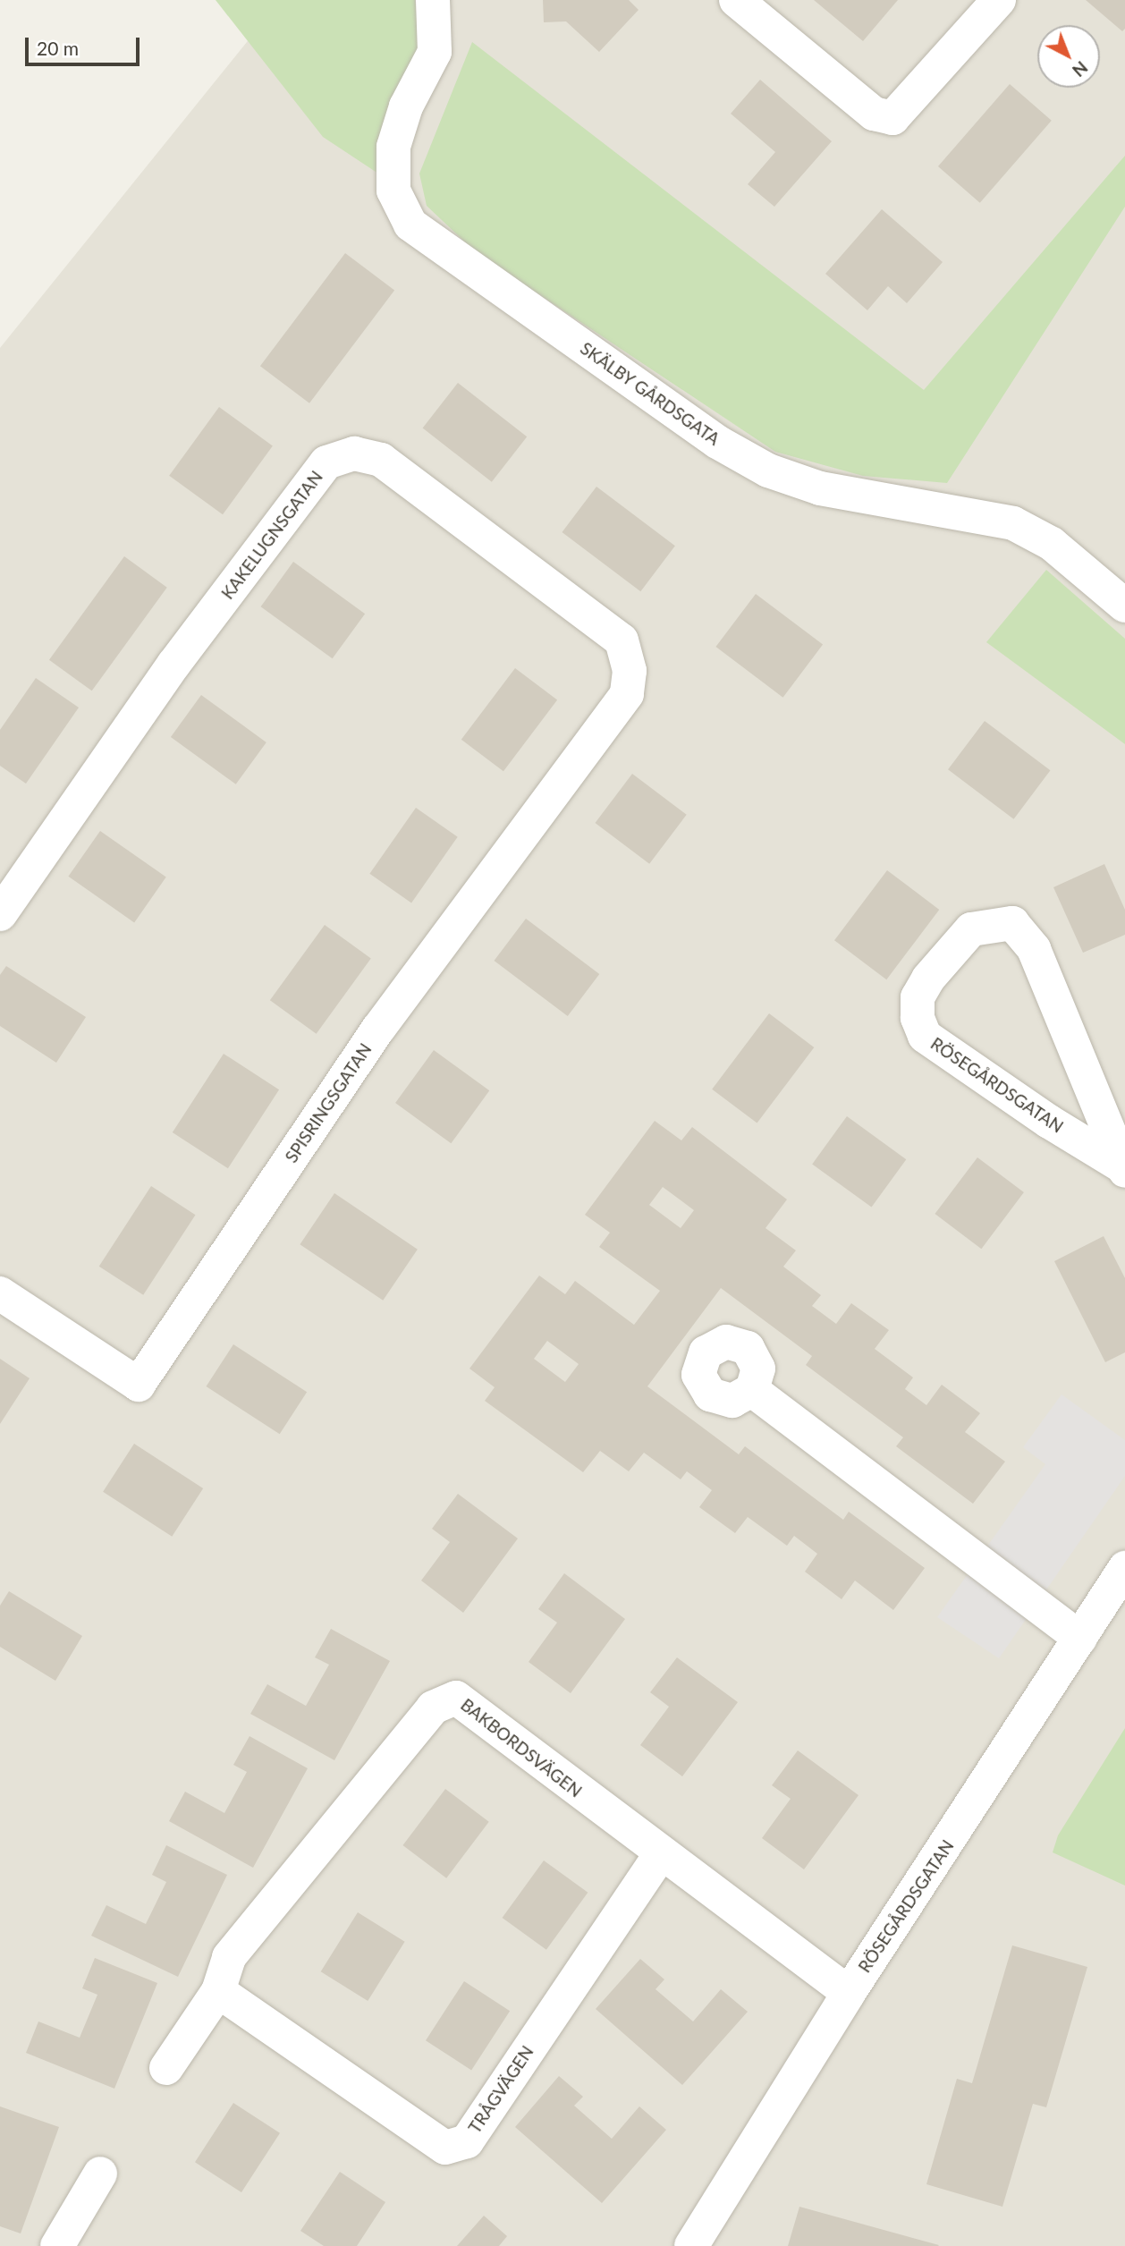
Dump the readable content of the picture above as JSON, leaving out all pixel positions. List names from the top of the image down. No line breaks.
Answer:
{"streets":{"street":["SKÄLBY GÅRDSGATA","KAKELUGNSGATAN","RÖSEGÅRDSGATAN","SPISRINGSGATAN","BAKBORDSVÄGEN","TRÅGVÄGEN"]},"crossings":[["KAKELUGNSGATAN","SPISRINGSGATAN"],["RÖSEGÅRDSGATAN","BAKBORDSVÄGEN"],["BAKBORDSVÄGEN","TRÅGVÄGEN"]],"scale_bar":"20 m","north":"bottom right"}
